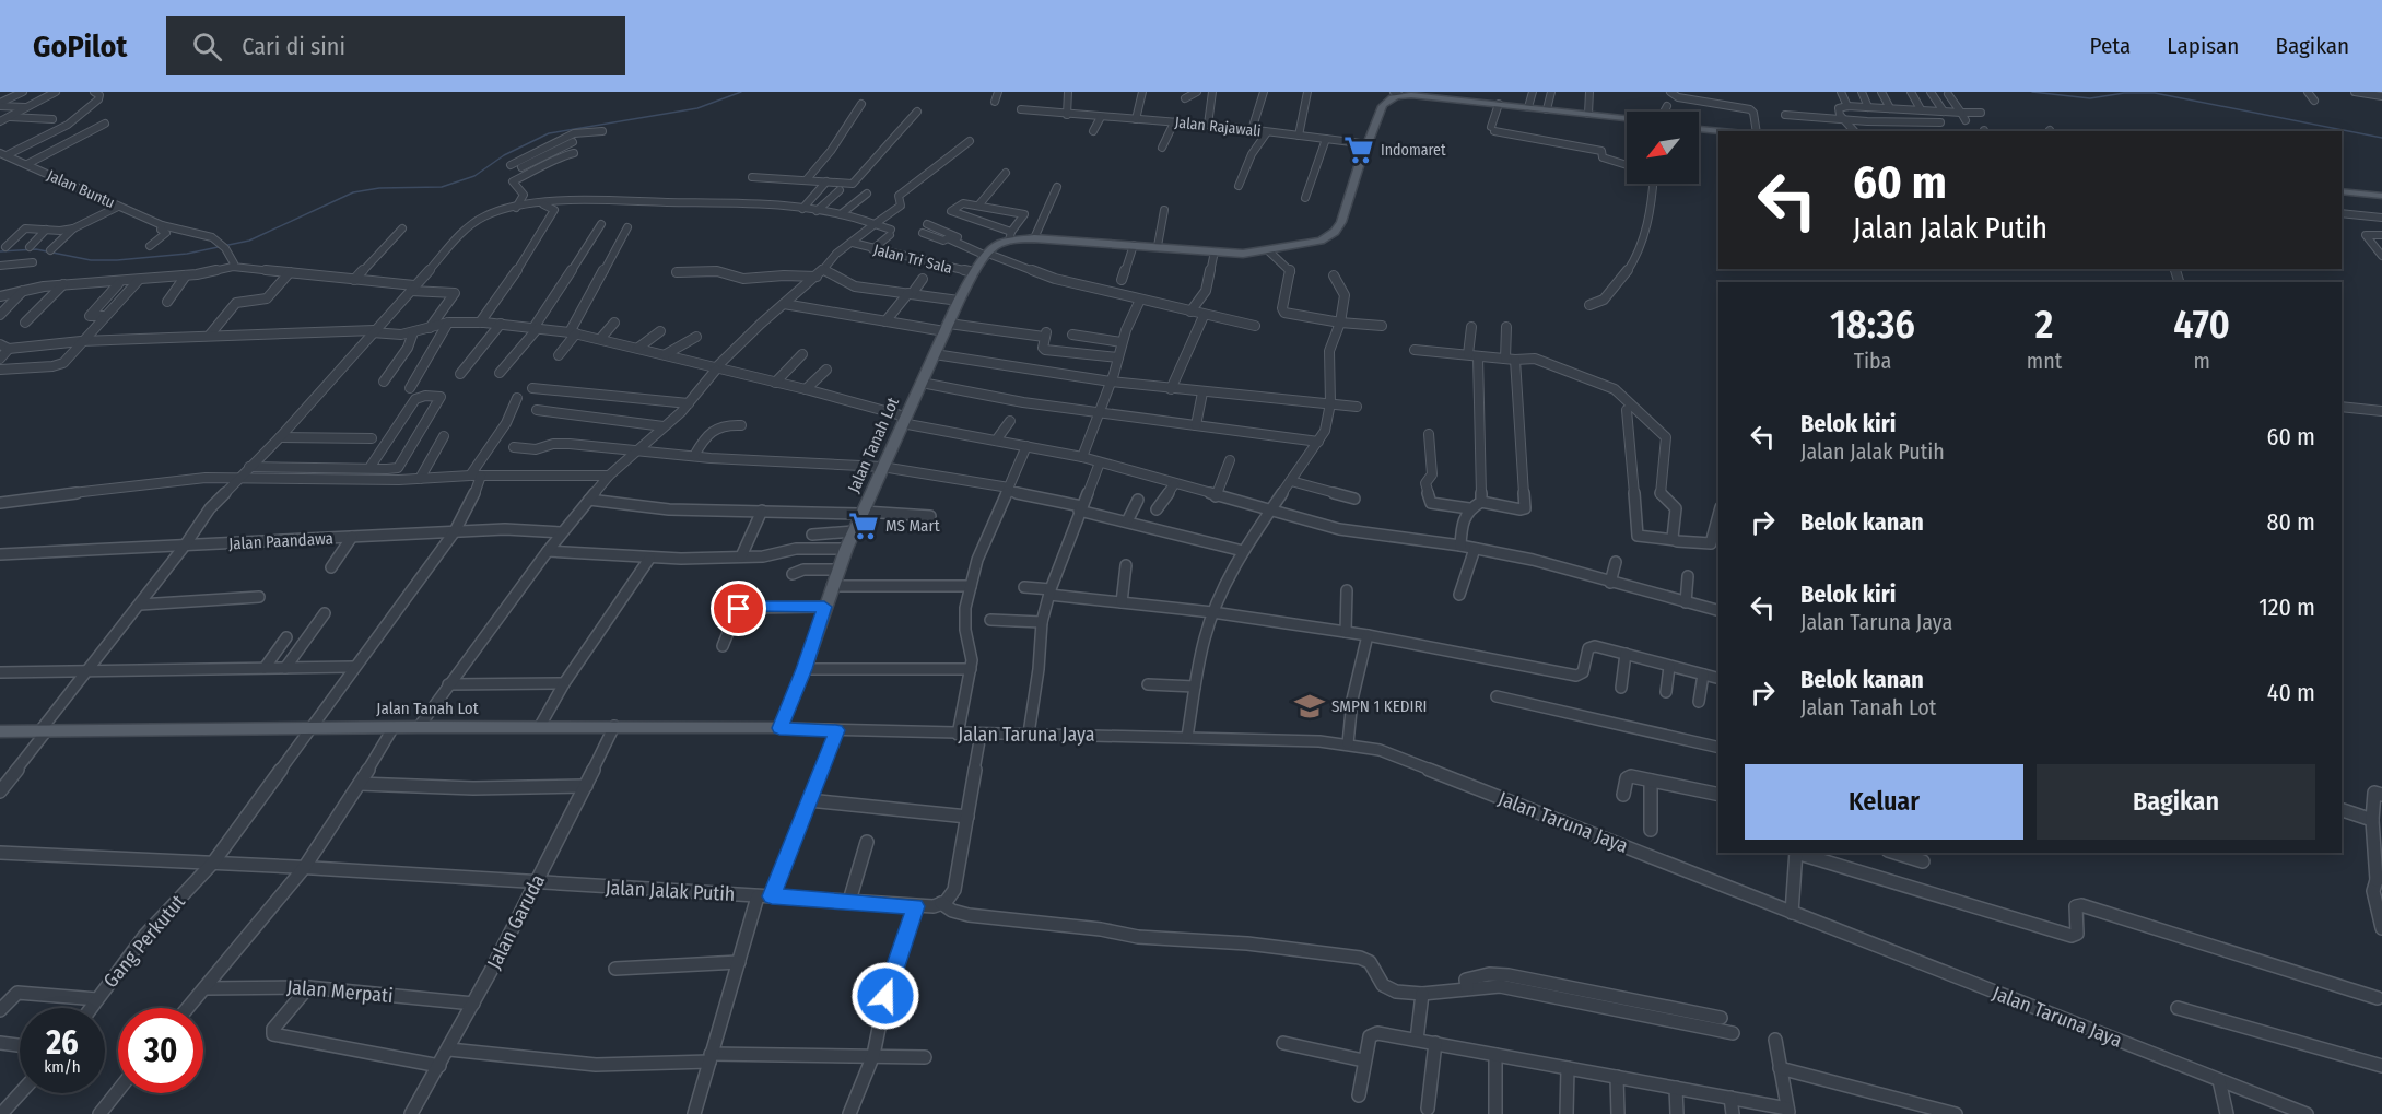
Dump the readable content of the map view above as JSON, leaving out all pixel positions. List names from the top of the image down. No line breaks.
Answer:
{"streets":{"main road":["Jalan Tanah Lot"],"street":["Jalan Rajawali","Jalan Buntu","Jalan Tri Sala","Jalan Paandawa","Jalan Taruna Jaya","Jalan Jalak Putih","Jalan Garuda","Gang Perkutut","Jalan Merpati"]},"crossings":[["Jalan Rajawali","Jalan Tanah Lot"],["Jalan Tri Sala","Jalan Tanah Lot"],["Jalan Tanah Lot","Jalan Taruna Jaya"],["Jalan Tanah Lot","Jalan Garuda"],["Jalan Tanah Lot","Gang Perkutut"],["Jalan Paandawa","Gang Perkutut"],["Jalan Jalak Putih","Jalan Garuda"],["Jalan Jalak Putih","Gang Perkutut"],["Jalan Garuda","Jalan Merpati"]],"places":{"supermarket":["Indomaret","MS Mart"],"school or university":["SMPN 1 KEDIRI"]},"north":"bottom left","page":{"header":"GoPilot","search":"Cari di sini","nav":["Peta","Lapisan","Bagikan"],"turn":["60 m","Jalan Jalak Putih"],"eta":["18:36","Tiba","2","mnt","470","m"],"list":[{"name":"Belok kiri","note":"Jalan Jalak Putih","value":"60 m"},{"name":"Belok kanan","value":"80 m"},{"name":"Belok kiri","note":"Jalan Taruna Jaya","value":"120 m"},{"name":"Belok kanan","note":"Jalan Tanah Lot","value":"40 m"}],"buttons":["Keluar","Bagikan"],"speed":"26 km/h","limit":"30"}}
